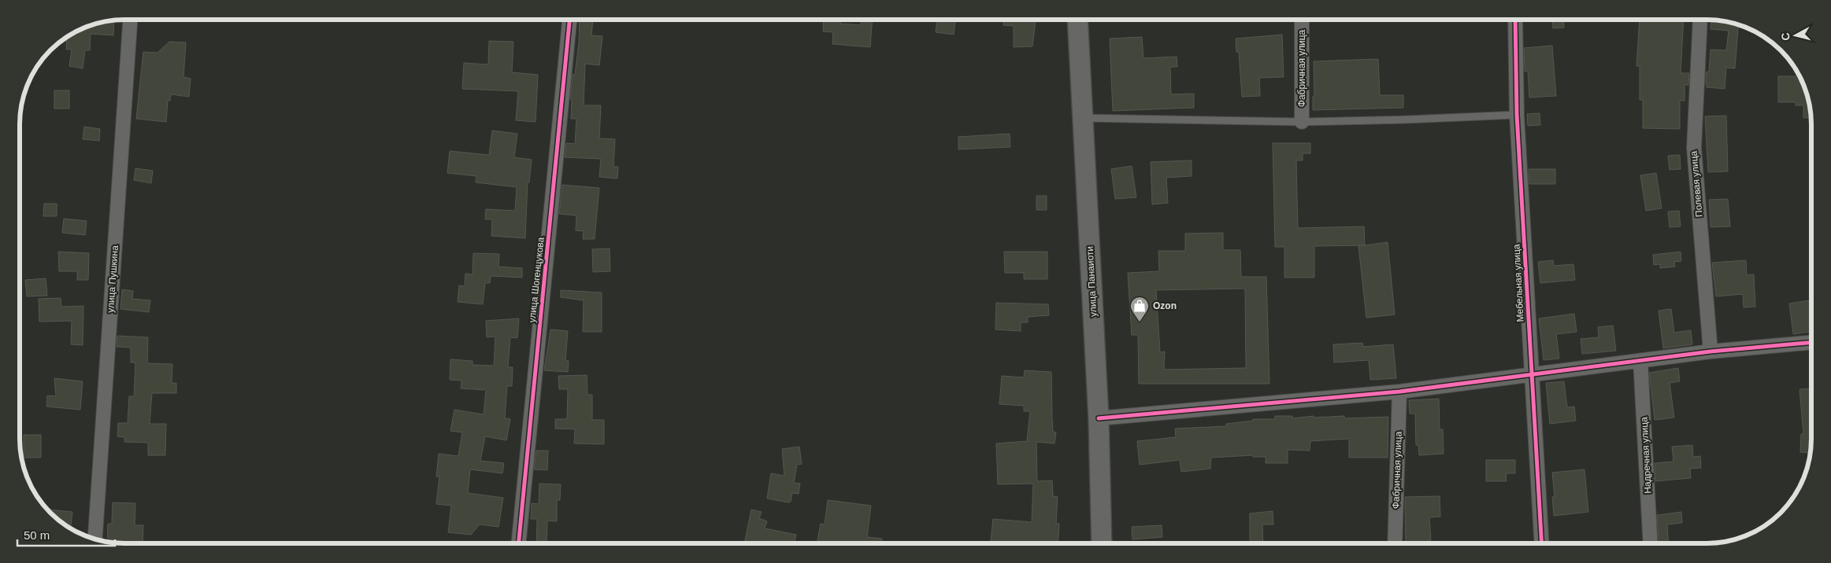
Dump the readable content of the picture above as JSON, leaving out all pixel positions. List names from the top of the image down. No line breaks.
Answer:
{"streets":{"street":["Фабричная улица","Полевая улица","улица Пушкина","улица Шогенцукова","улица Панаиоти","Мебельная улица","Надречная улица"]},"places":{"shop":["Ozon"]},"scale_bar":"50 m","north":"left"}
